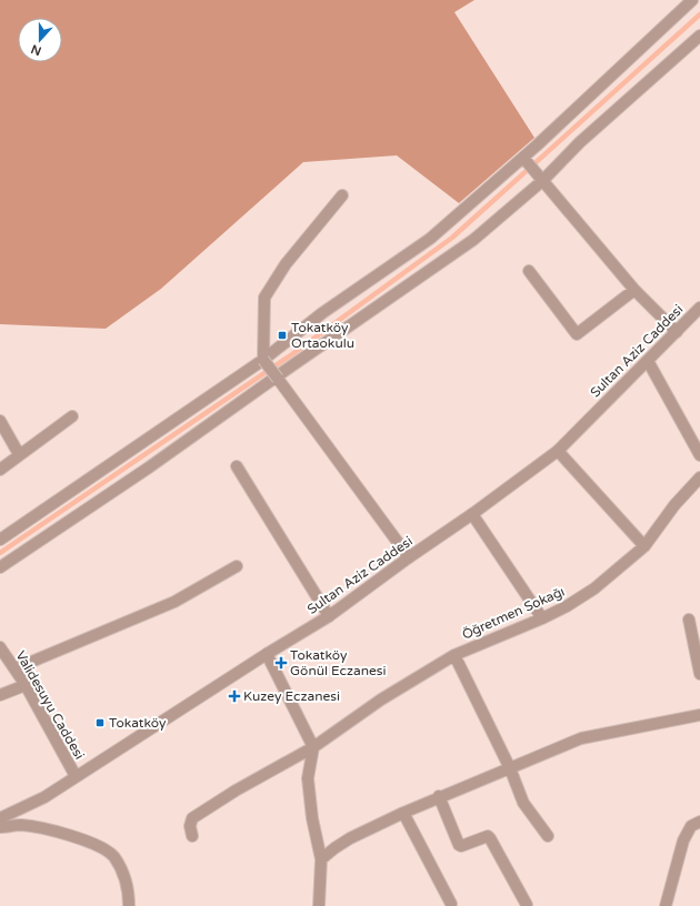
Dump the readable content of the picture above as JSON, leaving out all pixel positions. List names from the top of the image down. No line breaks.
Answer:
{"streets":{"street":["Sultan Aziz Caddesi","Öğretmen Sokağı","Validesuyu Caddesi"]},"crossings":[["Sultan Aziz Caddesi","Validesuyu Caddesi"]],"places":{"transit":["Tokatköy Ortaokulu","Tokatköy"],"health":["Tokatköy Gönül Eczanesi","Kuzey Eczanesi"]},"north":"bottom"}
